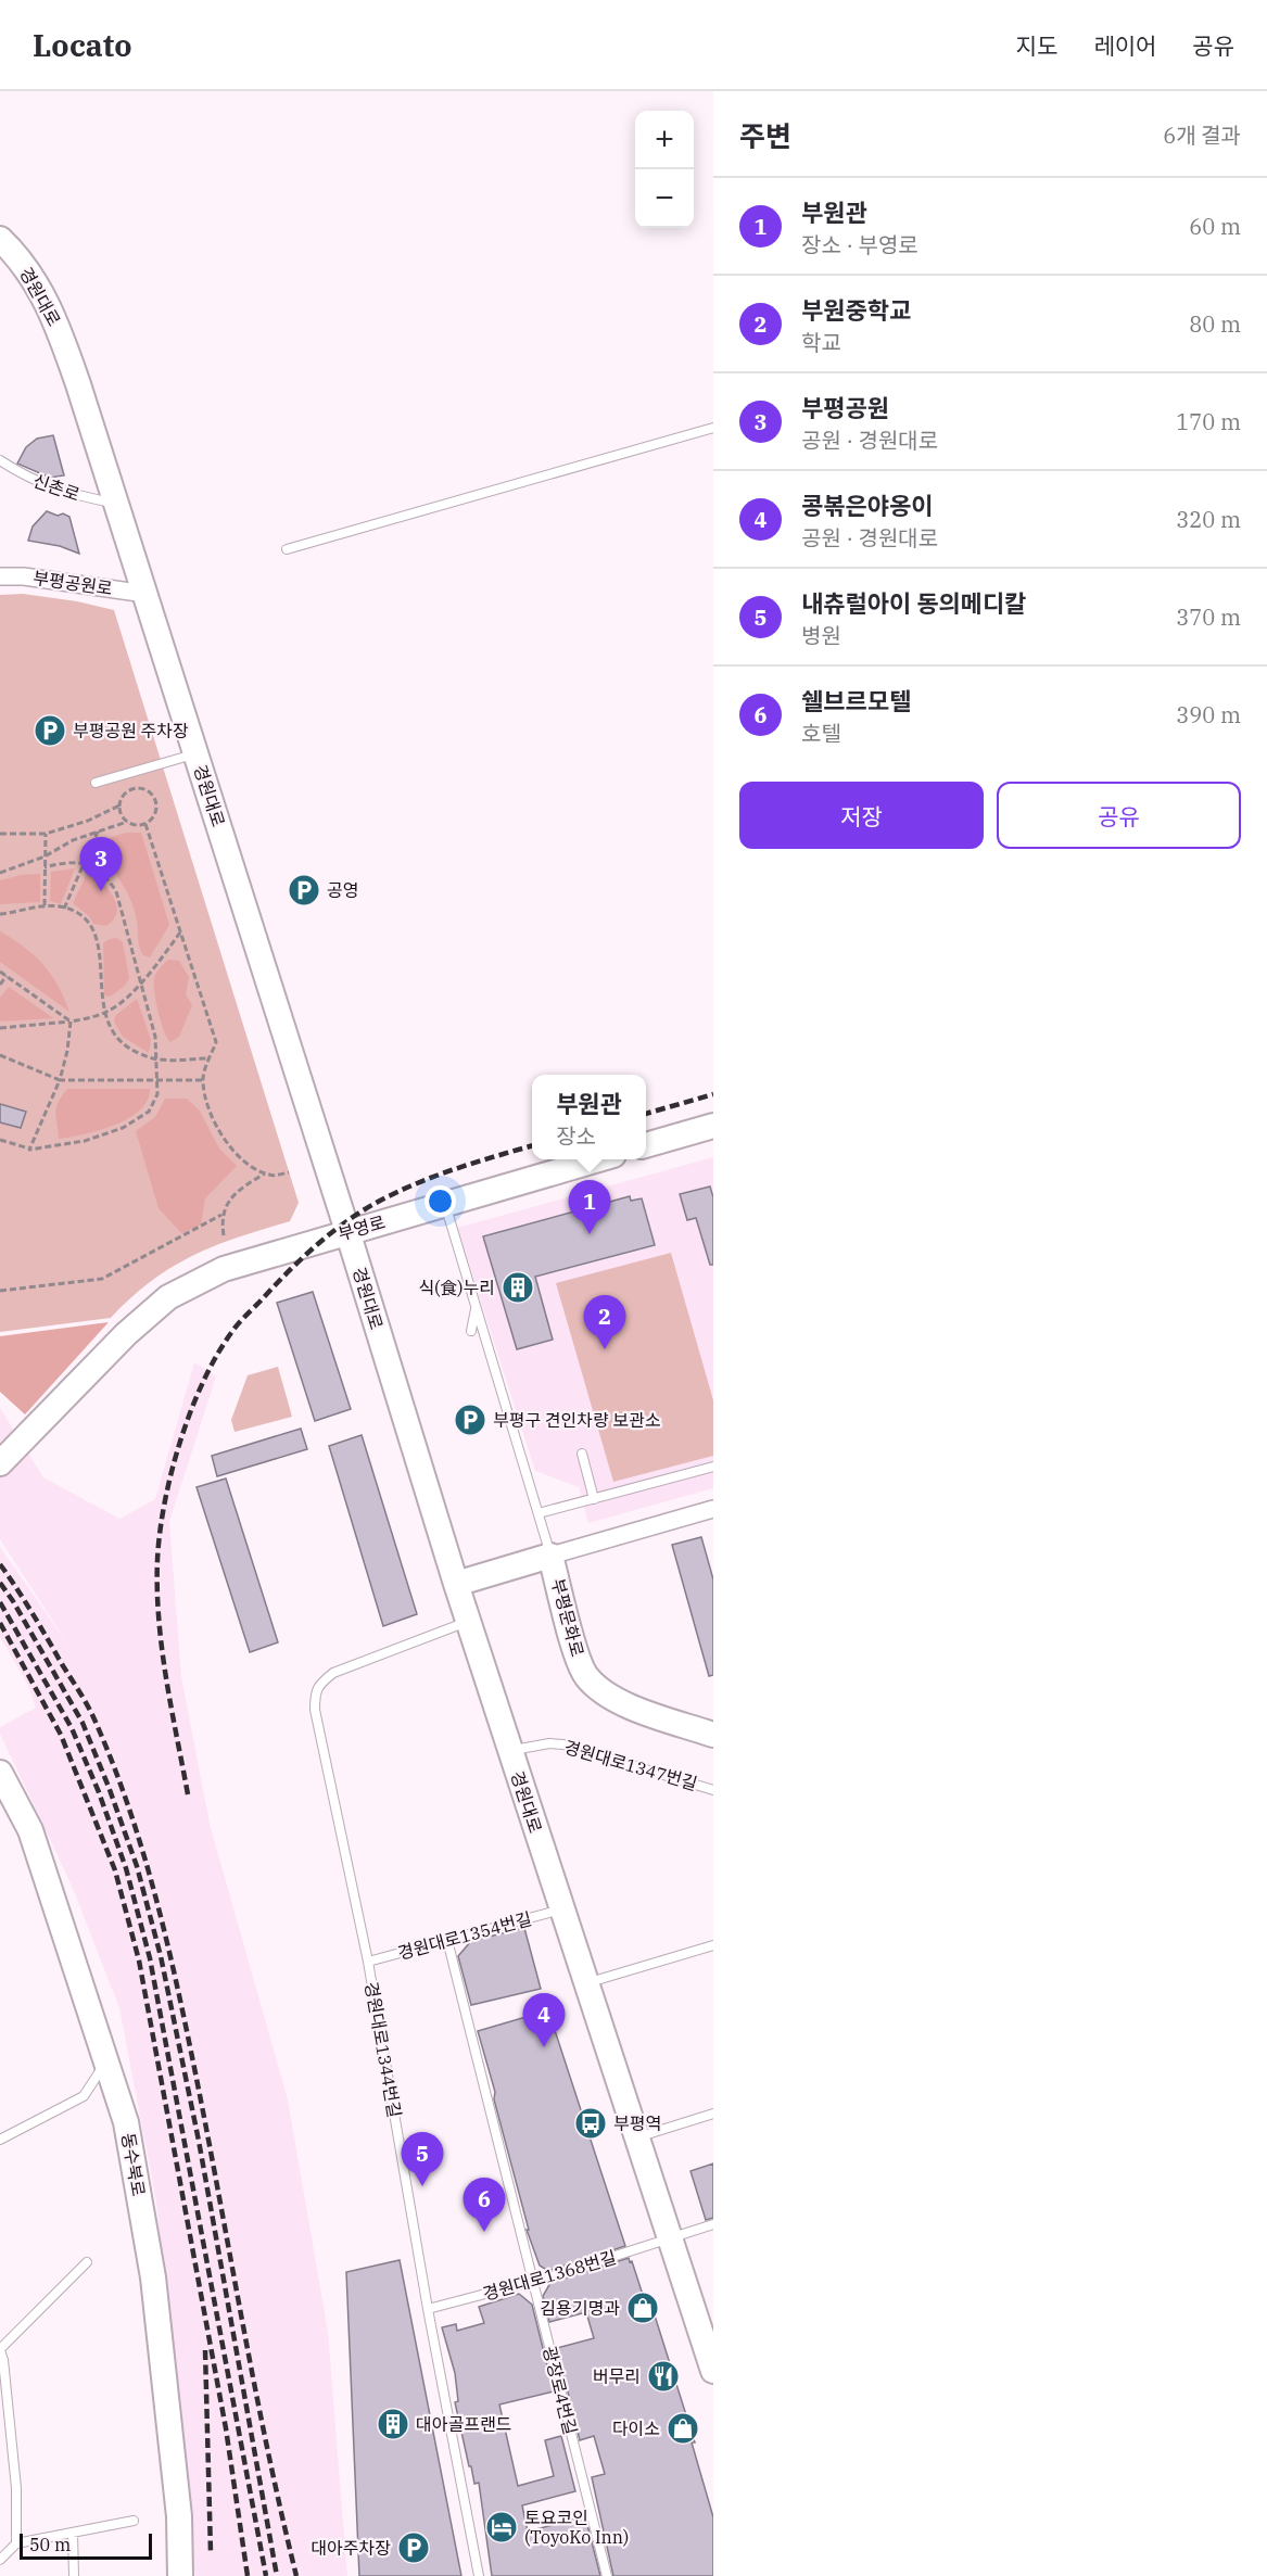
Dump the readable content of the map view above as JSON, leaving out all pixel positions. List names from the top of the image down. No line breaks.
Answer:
{"streets":{"main road":["경원대로","부영로","부평문화로","동수북로"],"street":["부평공원로"],"lane":["신촌로","경원대로1347번길","경원대로1354번길","경원대로1344번길","경원대로1368번길","광장로4번길"]},"crossings":[["경원대로","신촌로"],["경원대로","부평공원로"],["경원대로","부영로"],["경원대로","부평문화로"],["경원대로","경원대로1347번길"],["경원대로","경원대로1354번길"],["경원대로","경원대로1344번길"],["경원대로","경원대로1368번길"],["경원대로1354번길","경원대로1344번길"],["경원대로1354번길","광장로4번길"],["경원대로1344번길","경원대로1368번길"],["경원대로1368번길","광장로4번길"]],"places":{"parking":["부평공원 주차장","공영","부평구 견인차량 보관소","대아주차장"],"building":["식(食)누리","대아골프랜드"],"bus stop":["부평역"],"shop":["김용기명과","다이소"],"restaurant":["버무리"],"hotel":["토요코인 (ToyoKo Inn)"]},"scale_bar":"50 m","page":{"header":"Locato","nav":["지도","레이어","공유"],"heading":["주변","6개 결과"],"map_buttons":["+","−"],"list":[{"mark":"1","name":"부원관","note":"장소 · 부영로","value":"60 m"},{"mark":"2","name":"부원중학교","note":"학교","value":"80 m"},{"mark":"3","name":"부평공원","note":"공원 · 경원대로","value":"170 m"},{"mark":"4","name":"콩볶은야옹이","note":"공원 · 경원대로","value":"320 m"},{"mark":"5","name":"내츄럴아이 동의메디칼","note":"병원","value":"370 m"},{"mark":"6","name":"쉘브르모텔","note":"호텔","value":"390 m"}],"buttons":["저장","공유"],"pins":["3","1","2","4","5","6"],"popup":["부원관","장소"],"scale":"50 m"}}
